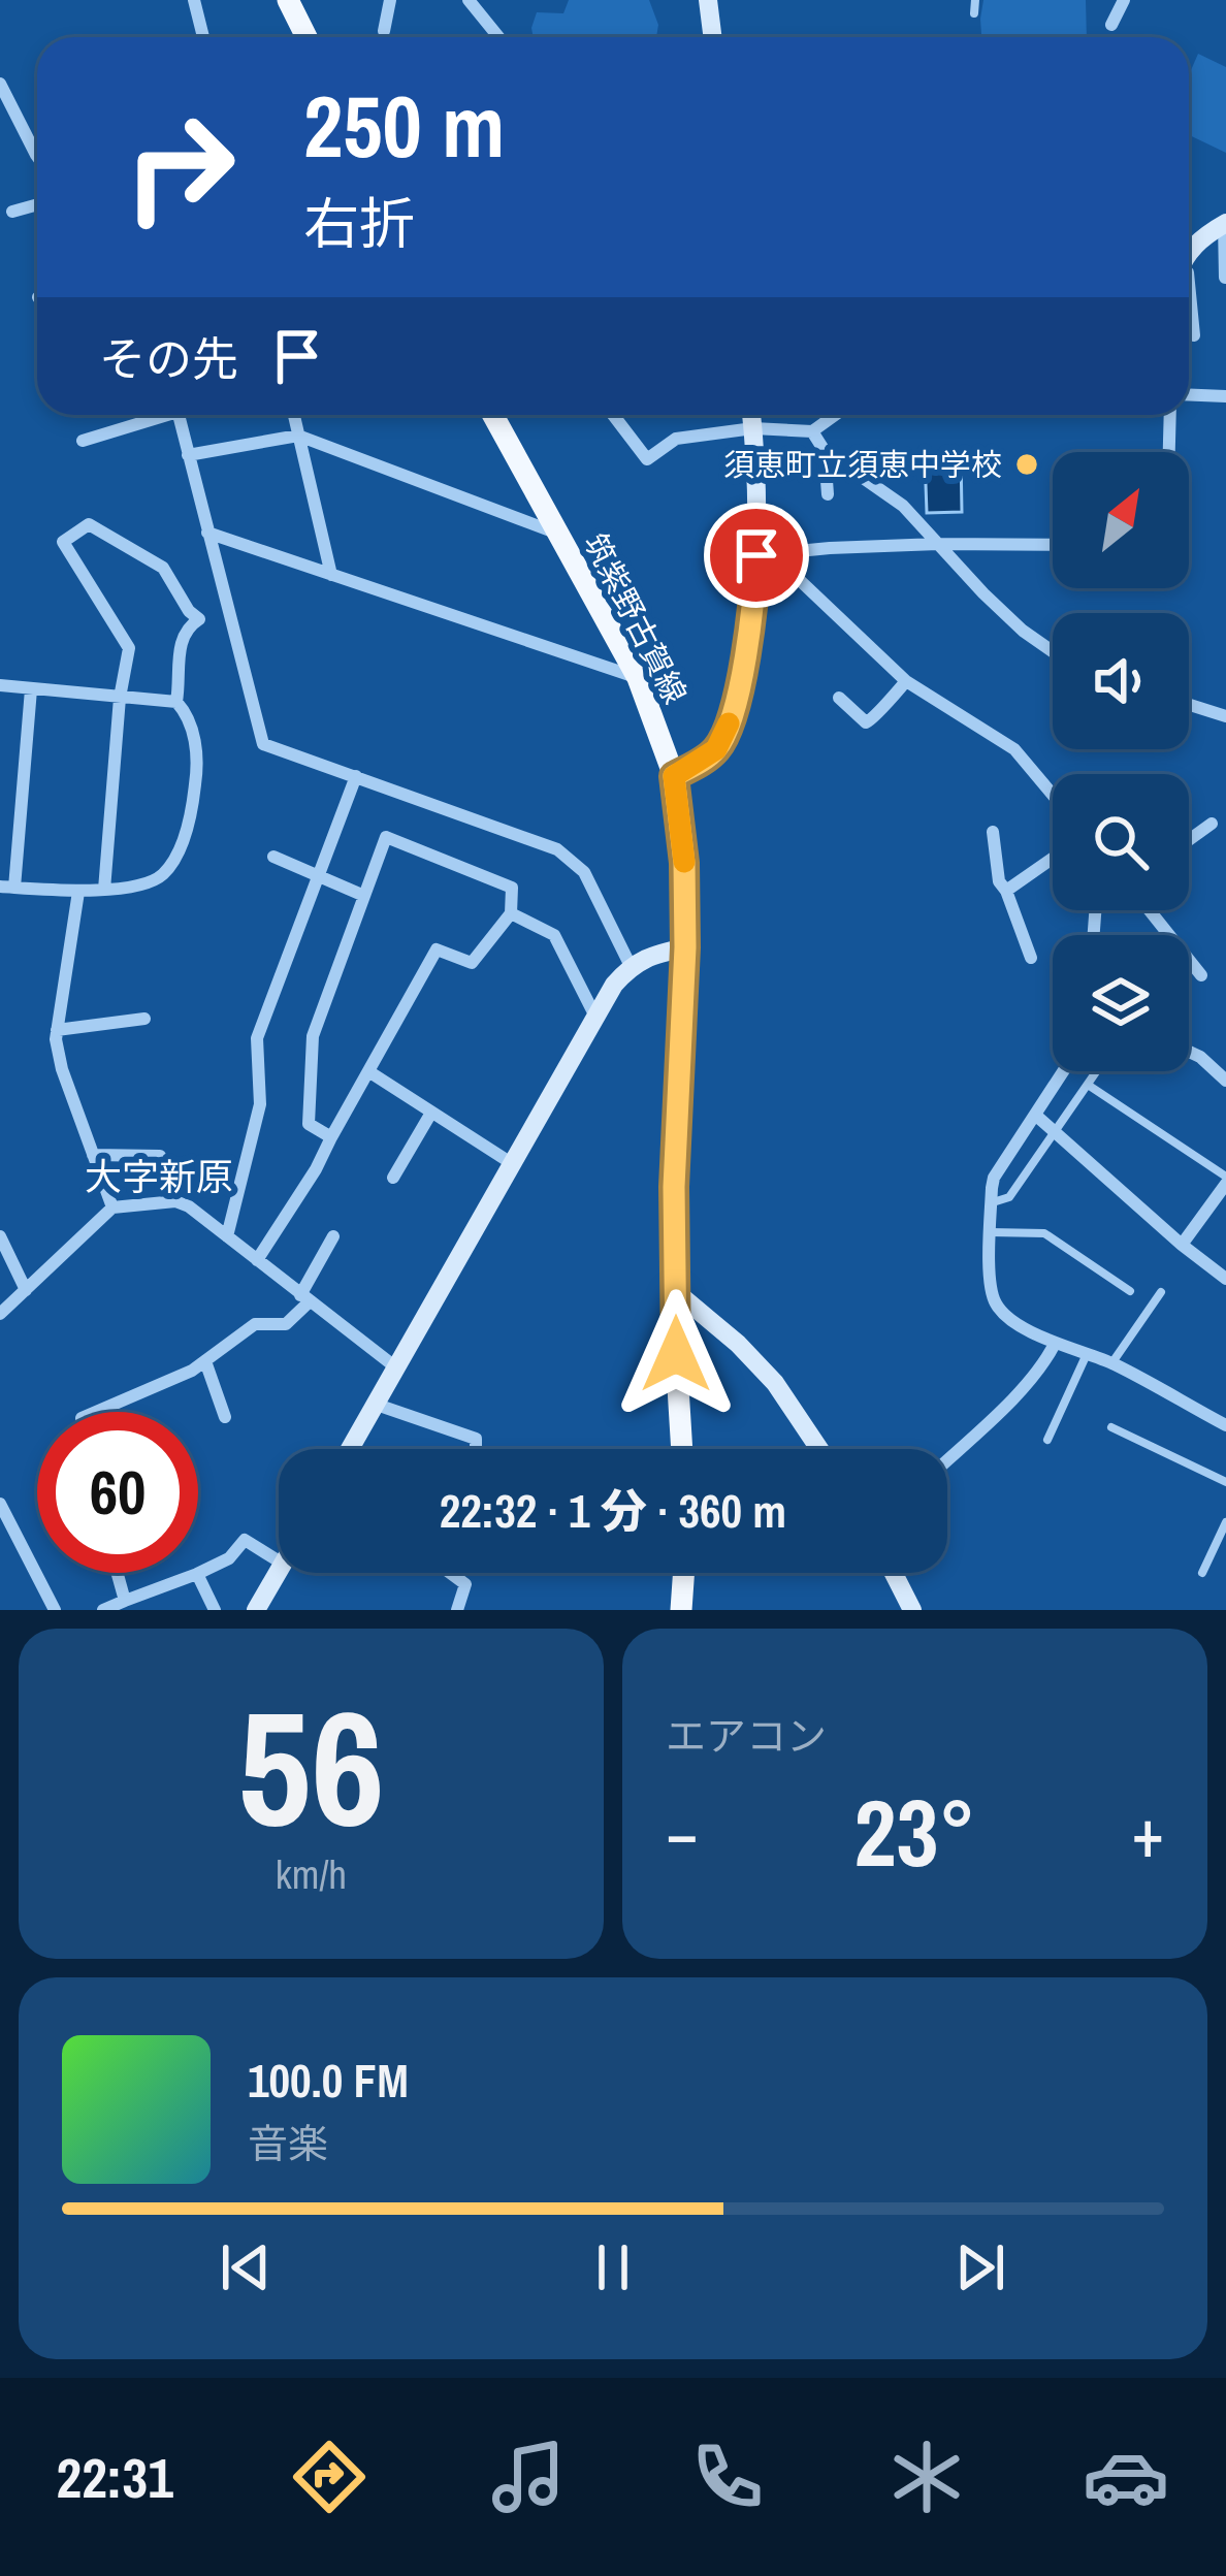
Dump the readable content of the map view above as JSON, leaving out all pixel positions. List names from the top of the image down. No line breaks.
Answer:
{"streets":{"main road":["筑紫野古賀線"]},"districts":["大字新原"],"places":["須恵町立須恵中学校"],"north":"top right","page":{"turn":["250 m","右折"],"then":"その先","limit":"60","trip":"22:32 · 1 分 · 360 m","tile":[["56","km/h"],"エアコン"],"heat":["−","23°","+"],"song":["100.0 FM","音楽"],"tabs":"22:31"}}
